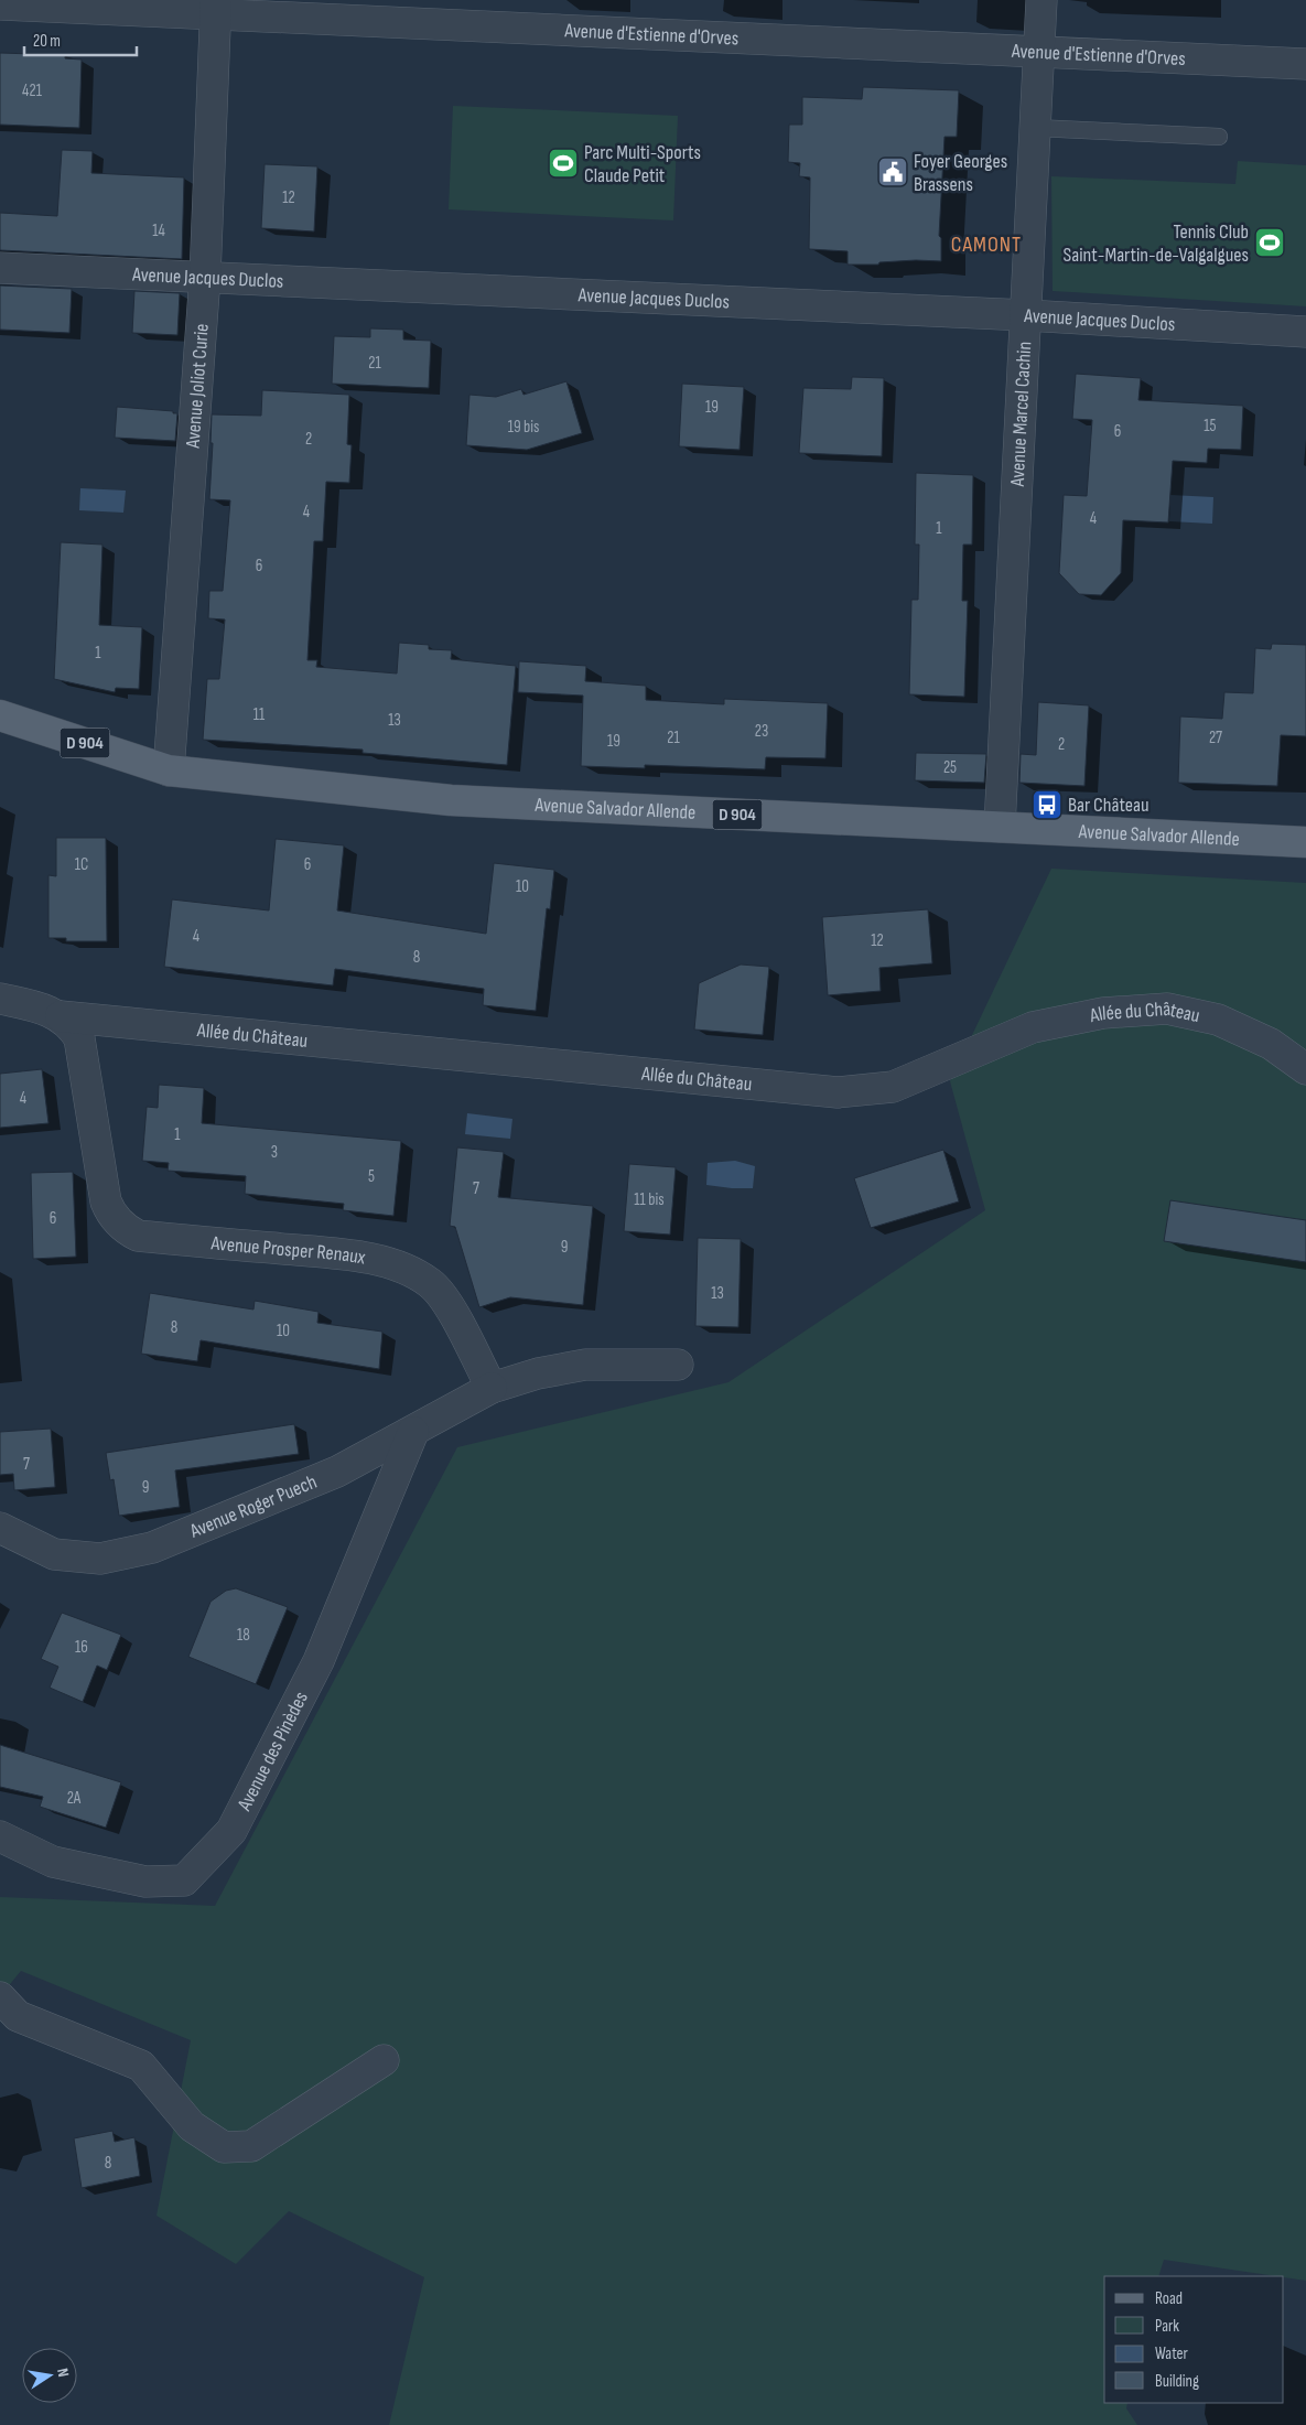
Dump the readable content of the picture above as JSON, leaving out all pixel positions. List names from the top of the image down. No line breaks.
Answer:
{"streets":{"main road":["D 904","Avenue Salvador Allende"],"street":["Avenue d'Estienne d'Orves","Avenue Jacques Duclos","Avenue Joliot Curie","Avenue Marcel Cachin","Allée du Château","Avenue Prosper Renaux","Avenue Roger Puech","Avenue des Pinèdes"]},"crossings":[["Avenue d'Estienne d'Orves","Avenue Joliot Curie"],["Avenue d'Estienne d'Orves","Avenue Marcel Cachin"],["Avenue Jacques Duclos","Avenue Joliot Curie"],["Avenue Jacques Duclos","Avenue Marcel Cachin"],["Avenue Joliot Curie","Avenue Salvador Allende"],["Avenue Marcel Cachin","Avenue Salvador Allende"],["Allée du Château","Avenue Prosper Renaux"],["Avenue Prosper Renaux","Avenue Roger Puech"],["Avenue Roger Puech","Avenue des Pinèdes"]],"districts":["CAMONT"],"places":{"sports":["Parc Multi-Sports Claude Petit","Tennis Club Saint-Martin-de-Valgalgues"],"public building":["Foyer Georges Brassens"],"bus stop":["Bar Château"]},"house_numbers":["421","12","14","21","19","15","19 bis","6","2","4","4","1","6","1","11","13","23","21","27","19","2","25","1C","6","10","4","12","8","4","1","3","5","7","11 bis","6","9","13","8","10","7","9","18","16","2A","8"],"legend":["Road","Park","Water","Building"],"scale_bar":"20 m","north":"right"}
